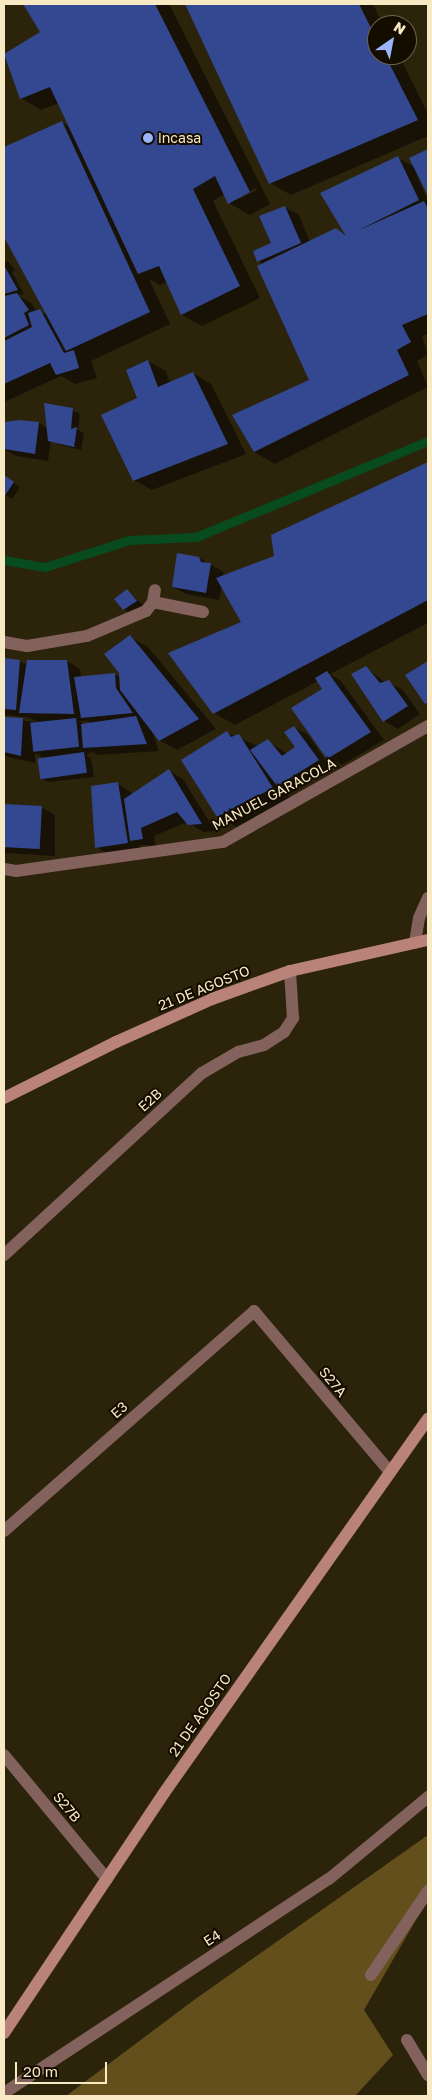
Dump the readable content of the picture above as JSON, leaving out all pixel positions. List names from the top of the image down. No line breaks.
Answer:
{"streets":{"street":["MANUEL GARACOLA","21 DE AGOSTO","E2B","S27A","E3","S27B","E4"]},"crossings":[["21 DE AGOSTO","E2B"],["21 DE AGOSTO","S27A"],["21 DE AGOSTO","S27B"],["S27A","E3"]],"places":["incasa"],"scale_bar":"20 m","north":"top right"}
